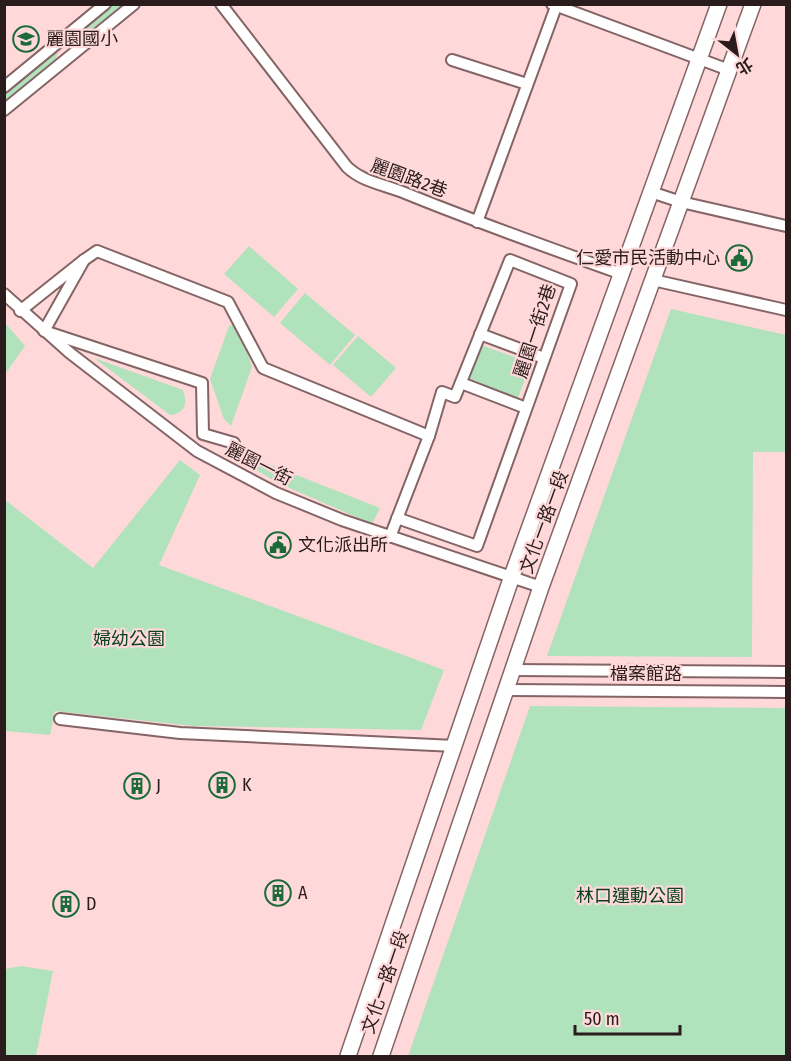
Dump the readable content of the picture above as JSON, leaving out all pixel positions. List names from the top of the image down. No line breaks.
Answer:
{"streets":{"main road":["文化一路一段"],"street":["麗園路2巷","麗園一街2巷","麗園一街","檔案館路"]},"crossings":[["麗園路2巷","文化一路一段"],["麗園一街","文化一路一段"],["文化一路一段","檔案館路"]],"parks":["婦幼公園","林口運動公園"],"places":{"school or university":["麗園國小"],"public building":["仁愛市民活動中心","文化派出所"],"building":["K","J","A","D"]},"scale_bar":"50 m","north":"bottom right"}
